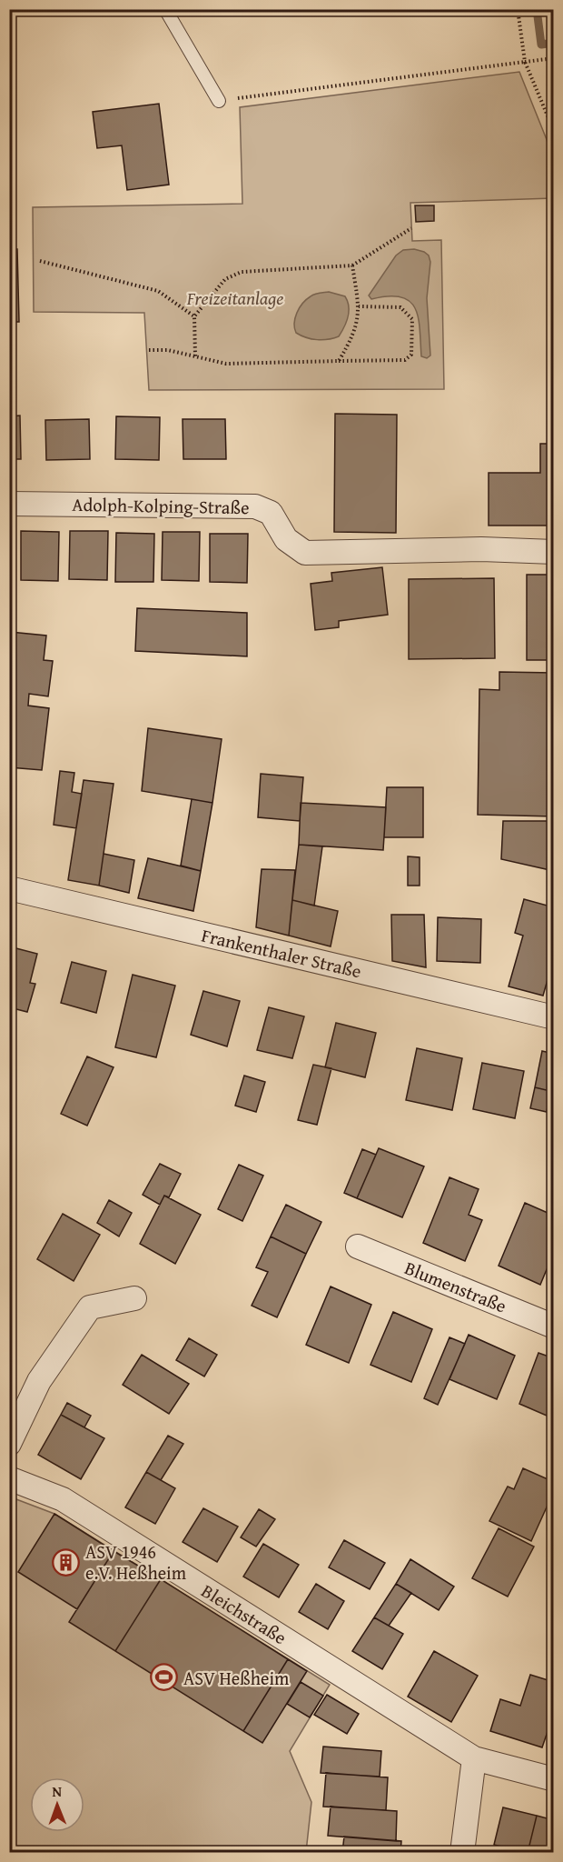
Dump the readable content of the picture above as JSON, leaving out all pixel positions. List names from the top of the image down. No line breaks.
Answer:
{"streets":{"street":["Adolph-Kolping-Straße","Frankenthaler Straße","Blumenstraße","Bleichstraße"]},"parks":["Freizeitanlage"],"places":{"building":["ASV 1946 e.V. Heßheim"],"sports":["ASV Heßheim"]},"north":"top"}
